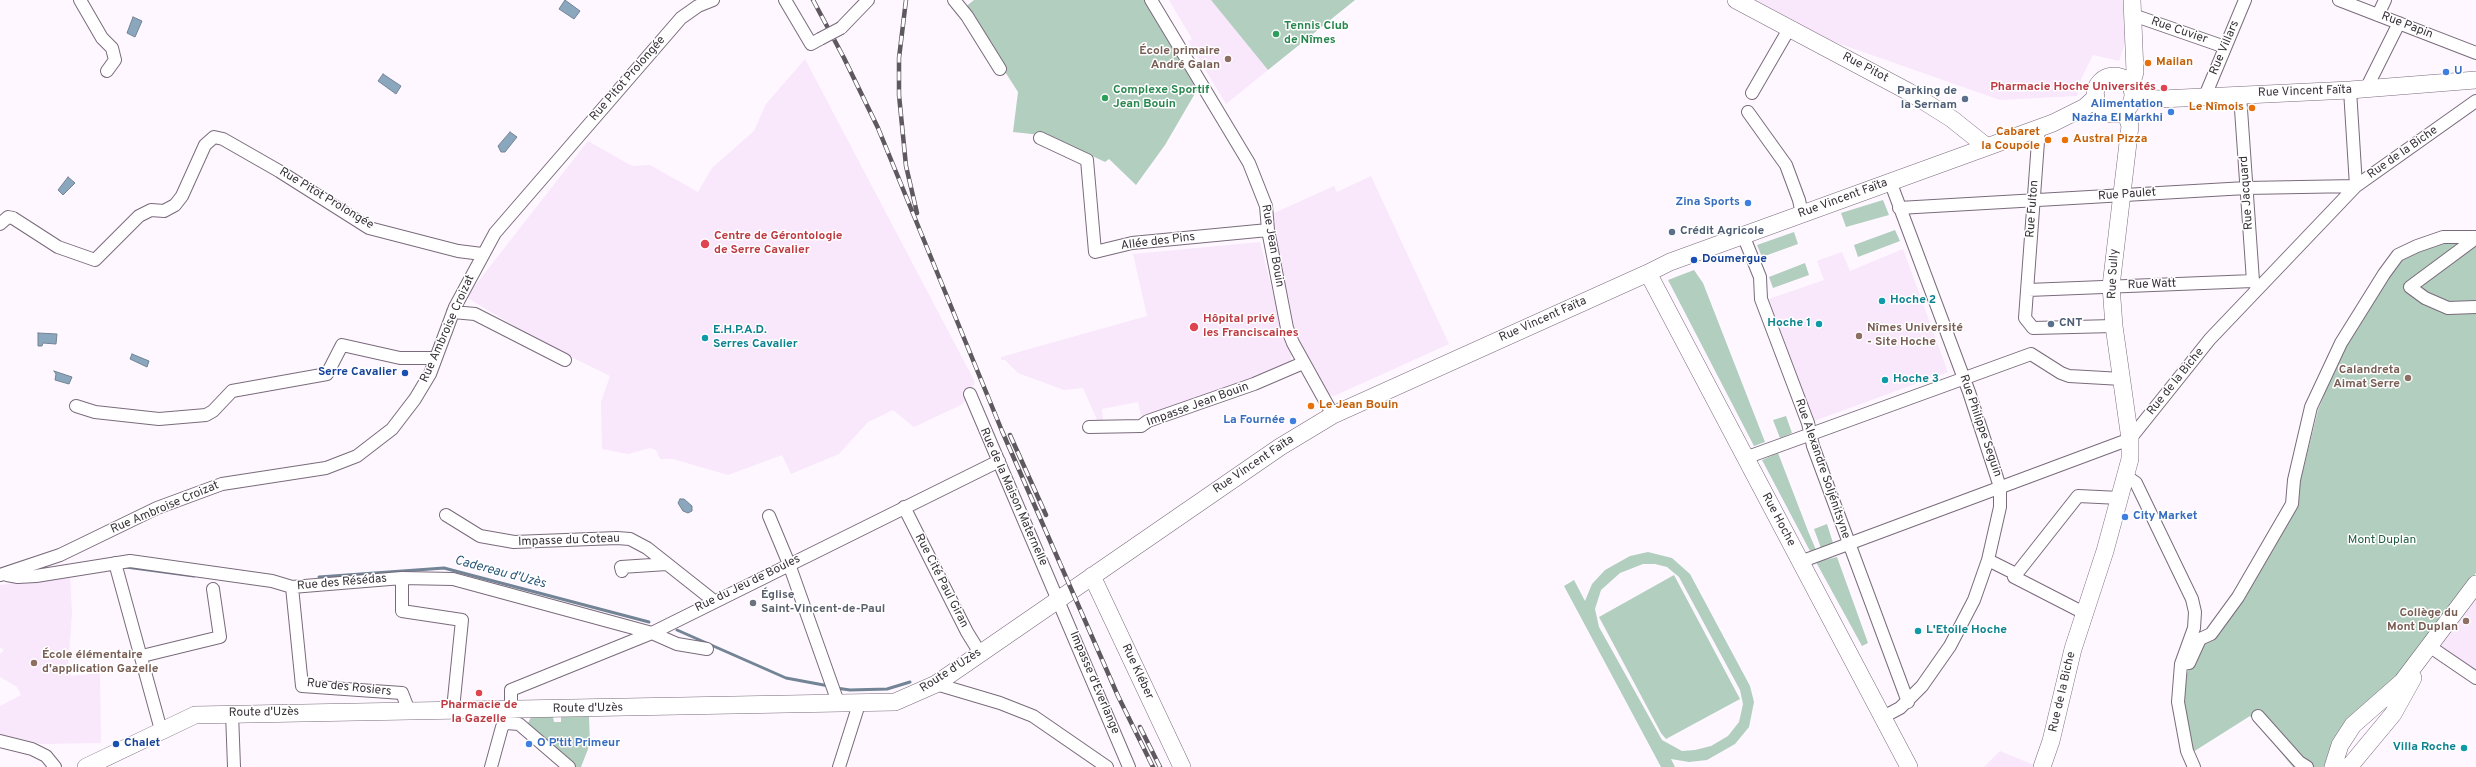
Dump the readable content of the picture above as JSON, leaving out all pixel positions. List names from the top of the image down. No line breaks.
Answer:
{"streets":{"street":["Rue Papin","Rue Cuvier","Rue Villars","Rue Pitot","Rue Pitot Prolongée","Rue Vincent Faïta","Rue de la Biche","Rue Jacquard","Rue Paulet","Rue Fulton","Allée des Pins","Rue Jean Bouin","Rue Sully","Rue Watt","Rue Ambroise Croizat","Impasse Jean Bouin","Rue Philippe Seguin","Rue Alexandre Soljénitsyne","Rue de la Maison Maternelle","Rue Hoche","Impasse du Coteau","Rue Cité Paul Giran","Rue des Résédas","Rue du Jeu de Boules","Route d'Uzès","Rue Kléber","Impasse d'Everlange","Rue des Rosiers"]},"crossings":[["Rue Cuvier","Rue Villars"],["Rue Cuvier","Rue Sully"],["Rue Villars","Rue Vincent Faïta"],["Rue Pitot","Rue Vincent Faïta"],["Rue Pitot Prolongée","Rue Ambroise Croizat"],["Rue Vincent Faïta","Rue Jacquard"],["Rue Vincent Faïta","Rue Fulton"],["Rue Vincent Faïta","Rue Jean Bouin"],["Rue Vincent Faïta","Rue Sully"],["Rue Vincent Faïta","Rue Philippe Seguin"],["Rue Vincent Faïta","Rue Alexandre Soljénitsyne"],["Rue Vincent Faïta","Rue de la Maison Maternelle"],["Rue Vincent Faïta","Rue Hoche"],["Rue Vincent Faïta","Route d'Uzès"],["Rue Vincent Faïta","Rue Kléber"],["Rue Vincent Faïta","Impasse d'Everlange"],["Rue de la Biche","Rue Jacquard"],["Rue de la Biche","Rue Paulet"],["Rue de la Biche","Rue Sully"],["Rue de la Biche","Rue Watt"],["Rue Jacquard","Rue Paulet"],["Rue Jacquard","Rue Watt"],["Rue Paulet","Rue Fulton"],["Rue Paulet","Rue Sully"],["Rue Paulet","Rue Philippe Seguin"],["Rue Fulton","Rue Sully"],["Rue Fulton","Rue Watt"],["Allée des Pins","Rue Jean Bouin"],["Rue Jean Bouin","Impasse Jean Bouin"],["Rue Sully","Rue Watt"],["Rue Ambroise Croizat","Rue des Résédas"],["Rue Philippe Seguin","Rue Alexandre Soljénitsyne"],["Rue Philippe Seguin","Rue Hoche"],["Rue de la Maison Maternelle","Rue du Jeu de Boules"],["Rue de la Maison Maternelle","Route d'Uzès"],["Rue de la Maison Maternelle","Impasse d'Everlange"],["Impasse du Coteau","Rue du Jeu de Boules"],["Rue Cité Paul Giran","Rue du Jeu de Boules"],["Rue Cité Paul Giran","Route d'Uzès"],["Rue des Résédas","Rue du Jeu de Boules"],["Rue des Résédas","Rue des Rosiers"],["Rue du Jeu de Boules","Route d'Uzès"],["Route d'Uzès","Impasse d'Everlange"],["Route d'Uzès","Rue des Rosiers"]],"water":["Cadereau d'Uzès"],"parks":["Mont Duplan"],"places":["Tennis Club de Nîmes","École primaire André Galan","Mailan","U","Pharmacie Hoche Universités","Complexe Sportif Jean Bouin","Parking de la Sernam","Le Nîmois","Alimentation Nazha El Markhi","Cabaret la Coupole","Austral Pizza","Zina Sports","Crédit Agricole","Centre de Gérontologie de Serre Cavalier","Doumergue","Hoche 2","Hoche 1","CNT","Hôpital privé les Franciscaines","Nîmes Université - Site Hoche","E.H.P.A.D. Serres Cavalier","Serre Cavalier","Calandreta Aimat Serre","Hoche 3","Le Jean Bouin","La Fournée","City Market","Église Saint-Vincent-de-Paul","Collège du Mont Duplan","L'Etoile Hoche","École élémentaire d'application Gazelle","Pharmacie de la Gazelle","Chalet","O P'tit Primeur","Villa Roche"]}
